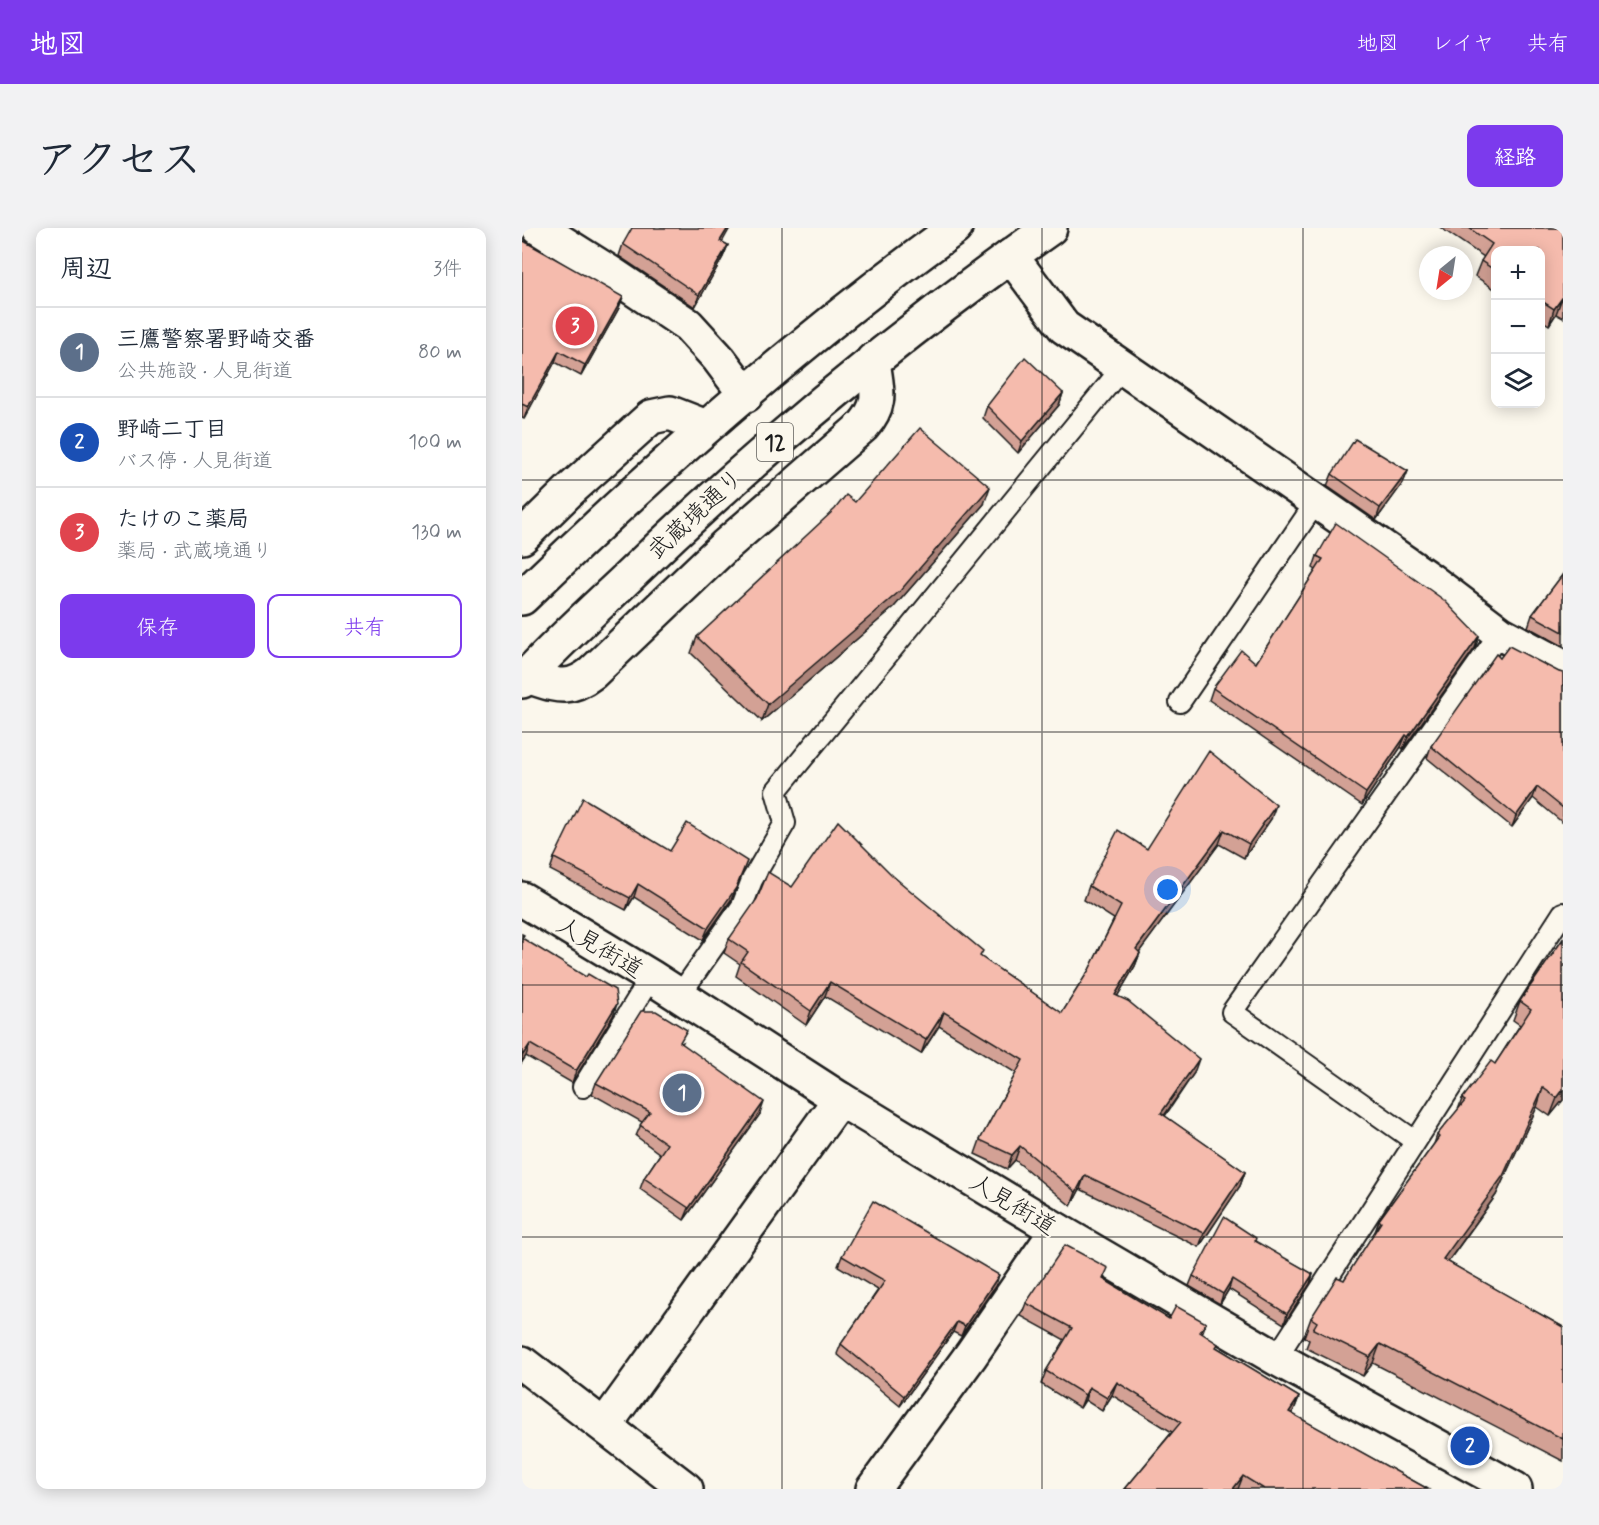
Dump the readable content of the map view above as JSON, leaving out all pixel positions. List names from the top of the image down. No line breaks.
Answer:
{"streets":{"street":["12","武蔵境通り","人見街道"]},"north":"bottom left","page":{"header":"地図","nav":["地図","レイヤ","共有"],"title":"アクセス","buttons":["経路",["保存","共有"]],"heading":["周辺","3件"],"map_buttons":["+","−"],"pins":["3","1","2"],"list":[{"mark":"1","name":"三鷹警察署野崎交番","note":"公共施設 · 人見街道","value":"80 m"},{"mark":"2","name":"野崎二丁目","note":"バス停 · 人見街道","value":"100 m"},{"mark":"3","name":"たけのこ薬局","note":"薬局 · 武蔵境通り","value":"130 m"}]}}
